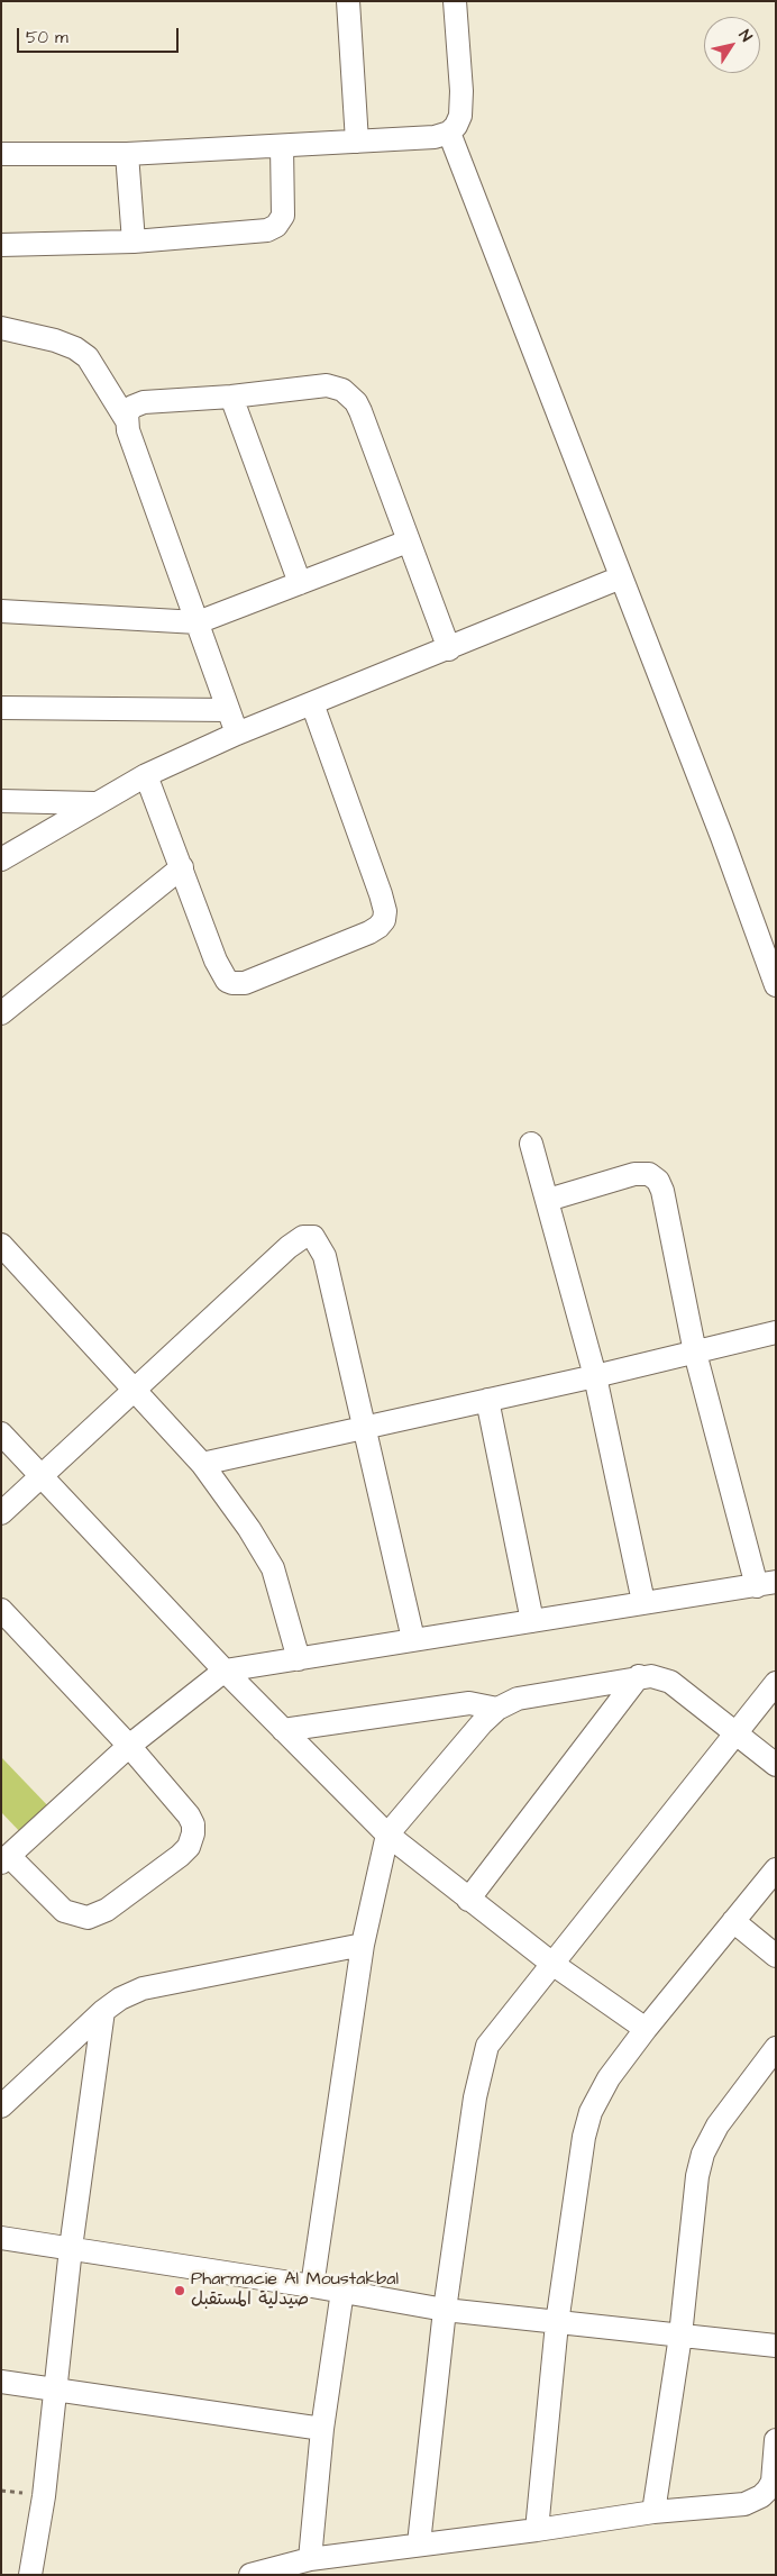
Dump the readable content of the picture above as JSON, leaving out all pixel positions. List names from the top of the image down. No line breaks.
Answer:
{"places":["Pharmacie Al Moustakbal صيدلية المستقبل"],"scale_bar":"50 m","north":"top right"}
